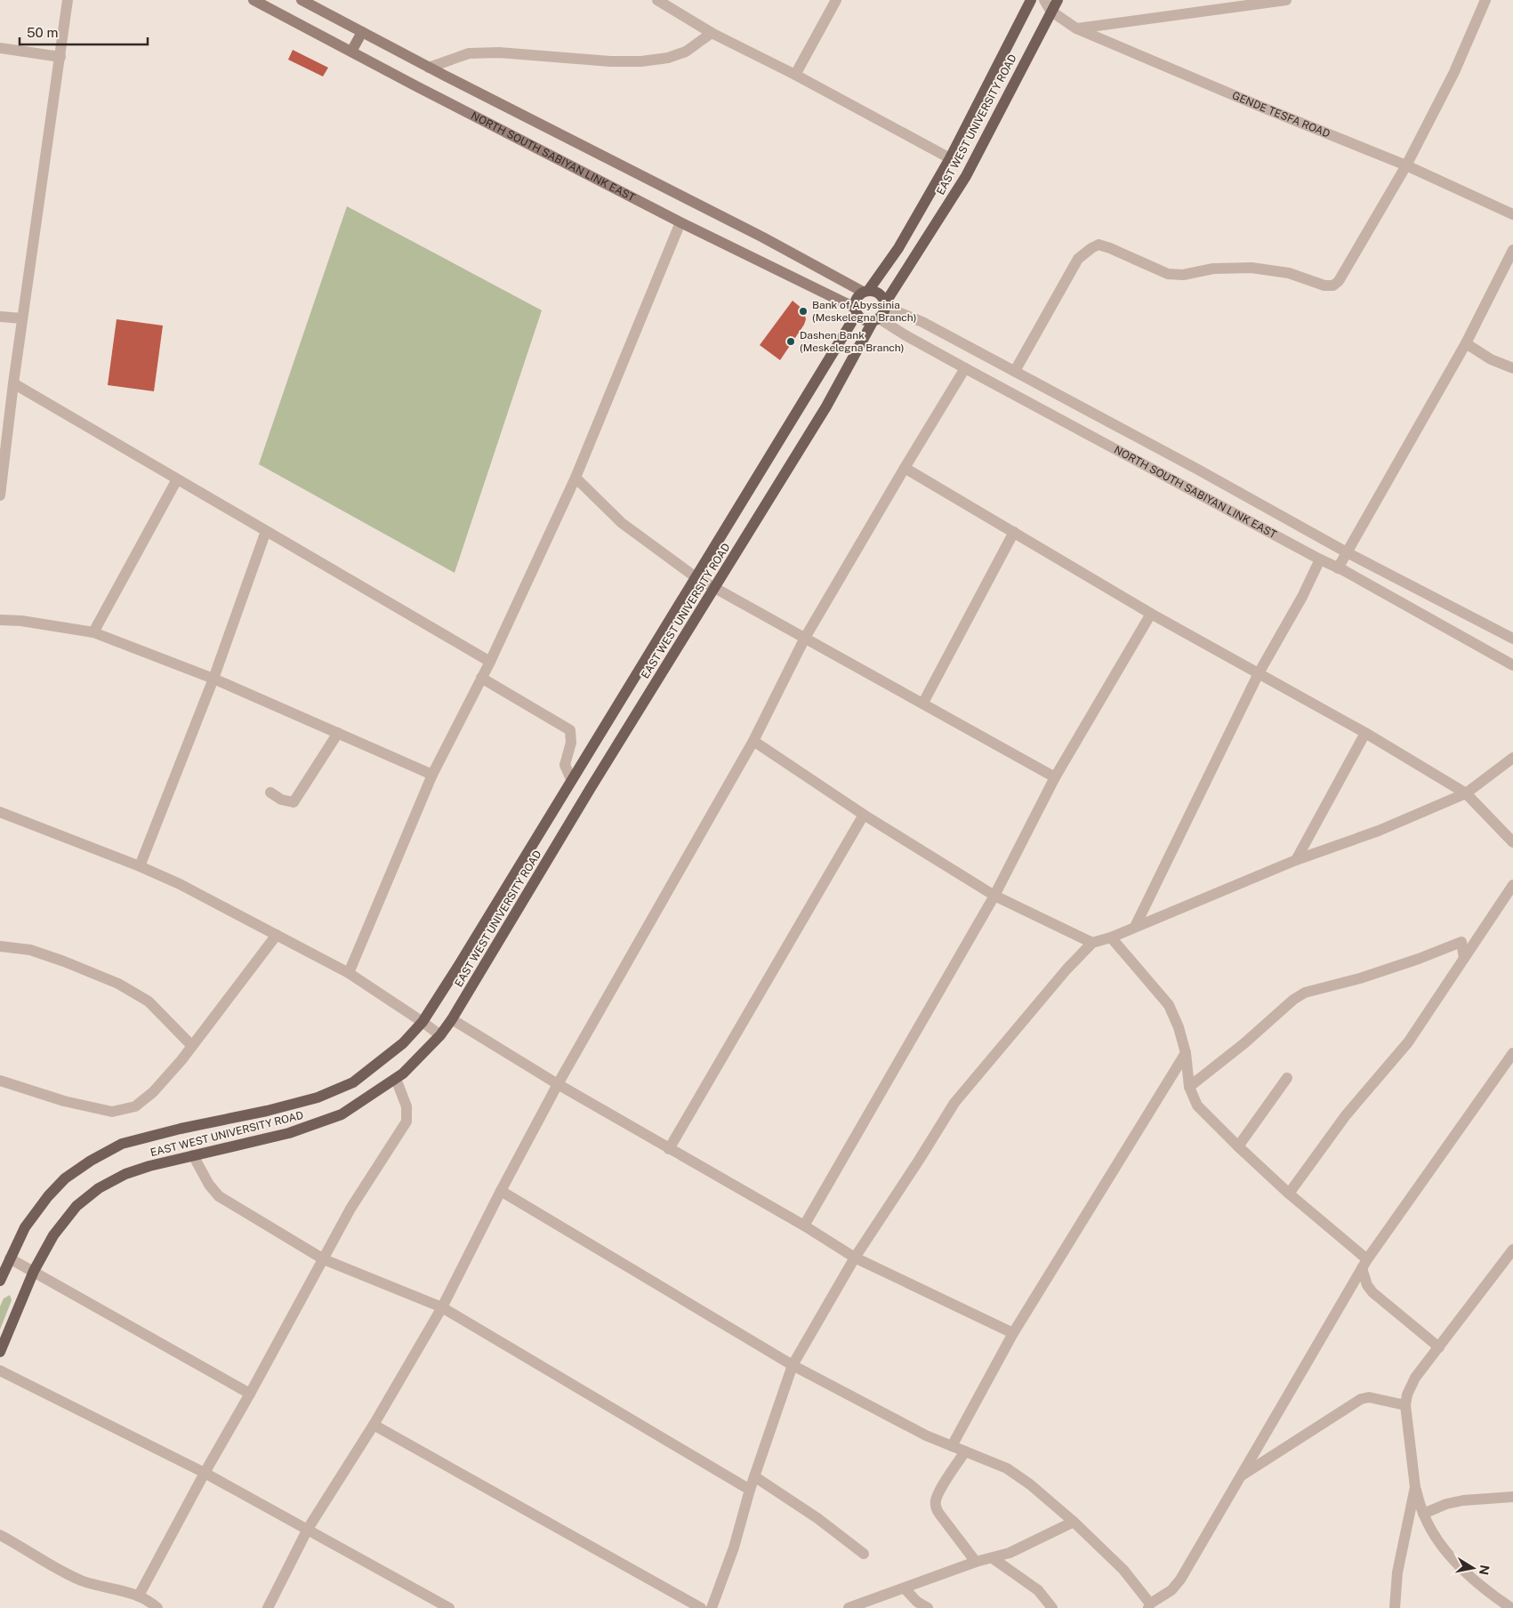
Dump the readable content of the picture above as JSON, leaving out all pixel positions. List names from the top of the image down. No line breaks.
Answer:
{"streets":{"main road":["EAST WEST UNIVERSITY ROAD","NORTH SOUTH SABIYAN LINK EAST"],"street":["GENDE TESFA ROAD"]},"crossings":[["GENDE TESFA ROAD","EAST WEST UNIVERSITY ROAD"],["EAST WEST UNIVERSITY ROAD","NORTH SOUTH SABIYAN LINK EAST"]],"places":["Bank of Abyssinia (Meskelegna Branch)","Dashen Bank (Meskelegna Branch)"],"scale_bar":"50 m","north":"right"}
